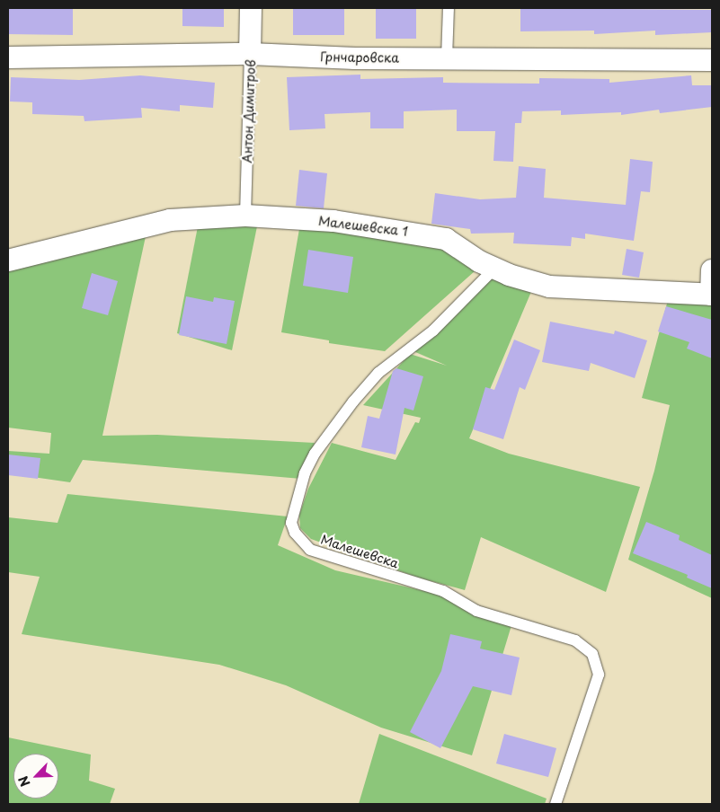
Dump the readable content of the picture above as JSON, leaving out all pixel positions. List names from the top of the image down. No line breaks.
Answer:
{"streets":{"street":["Грнчаровска","Антон Димитров","Малешевска 1"],"lane":["Малешевска"]},"crossings":[["Грнчаровска","Антон Димитров"],["Антон Димитров","Малешевска 1"],["Малешевска 1","Малешевска"]],"north":"bottom left"}
